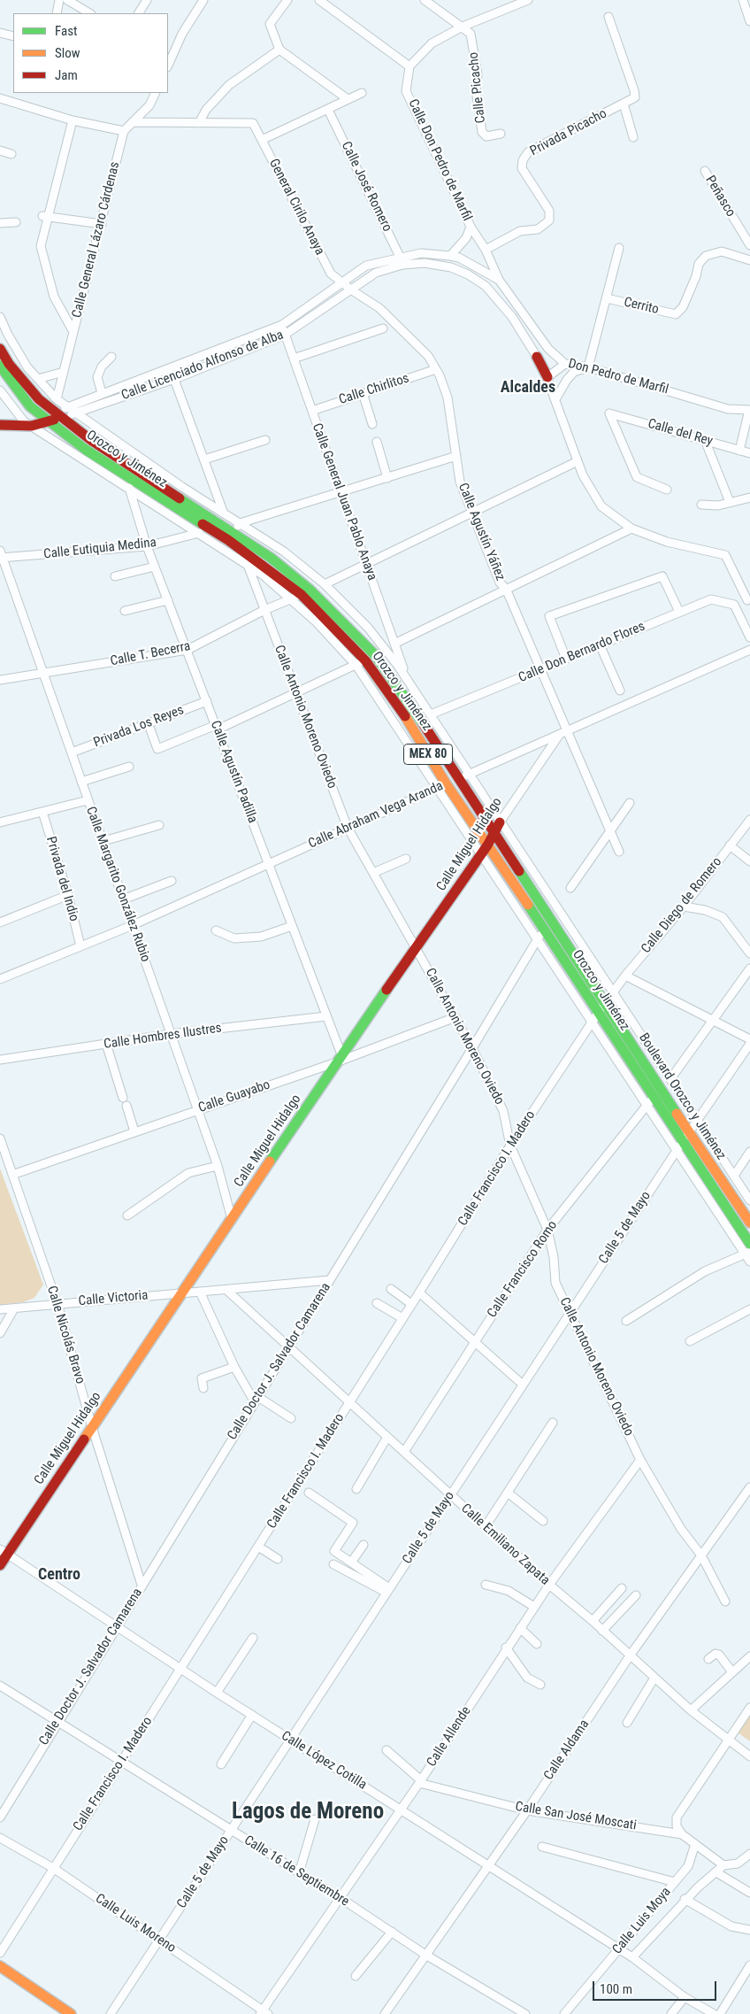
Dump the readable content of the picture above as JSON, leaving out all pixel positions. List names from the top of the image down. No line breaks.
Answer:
{"streets":{"main road":["Orozco y Jiménez","MEX 80","Calle Miguel Hidalgo"],"street":["Calle Picacho","Privada Picacho","Calle Don Pedro de Marfil","Calle José Romero","Peñasco","General Cirilo Anaya","Calle General Lázaro Cárdenas","Cerrito","Calle Licenciado Alfonso de Alba","Don Pedro de Marfil","Calle Chirlitos","Calle del Rey","Calle General Juan Pablo Anaya","Calle Agustín Yáñez","Calle Eutiquia Medina","Calle Don Bernardo Flores","Calle T. Becerra","Calle Antonio Moreno Oviedo","Privada Los Reyes","Calle Agustín Padilla","Calle Abraham Vega Aranda","Privada del Indio","Calle Margarito González Rubio","Calle Diego de Romero","Calle Hombres Ilustres","Calle Guayabo","Boulevard Orozco y Jiménez","Calle Francisco I. Madero","Calle 5 de Mayo","Calle Francisco Romo","Calle Victoria","Calle Nicolás Bravo","Calle Doctor J. Salvador Camarena","Calle Emiliano Zapata","Calle Allende","Calle Aldama","Calle López Cotilla","Calle San José Moscati","Calle 16 de Septiembre","Calle Luis Moya","Calle Luis Moreno"]},"crossings":[["Privada Picacho","Calle Don Pedro de Marfil"],["Calle Don Pedro de Marfil","Calle Licenciado Alfonso de Alba"],["Calle Don Pedro de Marfil","Don Pedro de Marfil"],["Calle José Romero","Calle Licenciado Alfonso de Alba"],["General Cirilo Anaya","Calle Licenciado Alfonso de Alba"],["General Cirilo Anaya","Calle Agustín Yáñez"],["Calle General Lázaro Cárdenas","Boulevard Orozco y Jiménez"],["Calle Licenciado Alfonso de Alba","Don Pedro de Marfil"],["Calle Licenciado Alfonso de Alba","Orozco y Jiménez"],["Calle Licenciado Alfonso de Alba","Calle General Juan Pablo Anaya"],["Calle Licenciado Alfonso de Alba","Calle Agustín Yáñez"],["Calle Licenciado Alfonso de Alba","Boulevard Orozco y Jiménez"],["Calle Chirlitos","Calle General Juan Pablo Anaya"],["Calle Chirlitos","Calle Agustín Yáñez"],["Orozco y Jiménez","Calle Eutiquia Medina"],["Orozco y Jiménez","Calle T. Becerra"],["Orozco y Jiménez","Calle Antonio Moreno Oviedo"],["Orozco y Jiménez","Calle Agustín Padilla"],["Orozco y Jiménez","Calle Abraham Vega Aranda"],["Orozco y Jiménez","Calle Miguel Hidalgo"],["Orozco y Jiménez","Calle Francisco I. Madero"],["Orozco y Jiménez","Calle 5 de Mayo"],["Orozco y Jiménez","Calle Francisco Romo"],["Orozco y Jiménez","Calle Doctor J. Salvador Camarena"],["Calle General Juan Pablo Anaya","Boulevard Orozco y Jiménez"],["Calle Agustín Yáñez","Calle Don Bernardo Flores"],["Calle Agustín Yáñez","Calle Abraham Vega Aranda"],["Calle Agustín Yáñez","Calle Miguel Hidalgo"],["Calle Eutiquia Medina","Calle Agustín Padilla"],["Calle Eutiquia Medina","Calle Margarito González Rubio"],["Calle Don Bernardo Flores","Boulevard Orozco y Jiménez"],["Calle T. Becerra","Calle Antonio Moreno Oviedo"],["Calle T. Becerra","Calle Agustín Padilla"],["Calle T. Becerra","Calle Margarito González Rubio"],["Calle Antonio Moreno Oviedo","Calle Abraham Vega Aranda"],["Calle Antonio Moreno Oviedo","Calle Miguel Hidalgo"],["Calle Antonio Moreno Oviedo","Calle Guayabo"],["Calle Antonio Moreno Oviedo","Calle Francisco I. Madero"],["Calle Antonio Moreno Oviedo","Calle 5 de Mayo"],["Calle Antonio Moreno Oviedo","Calle Francisco Romo"],["Calle Antonio Moreno Oviedo","Calle Doctor J. Salvador Camarena"],["Calle Antonio Moreno Oviedo","Calle Allende"],["Calle Antonio Moreno Oviedo","Calle Aldama"],["Privada Los Reyes","Calle Agustín Padilla"],["Privada Los Reyes","Calle Margarito González Rubio"],["Calle Agustín Padilla","Calle Abraham Vega Aranda"],["Calle Agustín Padilla","Calle Miguel Hidalgo"],["Calle Agustín Padilla","Calle Hombres Ilustres"],["Calle Agustín Padilla","Calle Guayabo"],["Calle Abraham Vega Aranda","Calle Miguel Hidalgo"],["Calle Abraham Vega Aranda","Privada del Indio"],["Calle Abraham Vega Aranda","Calle Margarito González Rubio"],["Calle Abraham Vega Aranda","Boulevard Orozco y Jiménez"],["Calle Miguel Hidalgo","Calle Margarito González Rubio"],["Calle Miguel Hidalgo","Calle Guayabo"],["Calle Miguel Hidalgo","Boulevard Orozco y Jiménez"],["Calle Miguel Hidalgo","Calle Victoria"],["Calle Miguel Hidalgo","Calle Nicolás Bravo"],["Calle Miguel Hidalgo","Calle López Cotilla"],["Calle Margarito González Rubio","Calle Hombres Ilustres"],["Calle Margarito González Rubio","Calle Guayabo"],["Calle Diego de Romero","Boulevard Orozco y Jiménez"],["Calle Diego de Romero","Calle Francisco I. Madero"],["Calle Guayabo","Calle Nicolás Bravo"],["Boulevard Orozco y Jiménez","Calle Francisco I. Madero"],["Boulevard Orozco y Jiménez","Calle 5 de Mayo"],["Boulevard Orozco y Jiménez","Calle Doctor J. Salvador Camarena"],["Calle Francisco I. Madero","Calle Emiliano Zapata"],["Calle Francisco I. Madero","Calle López Cotilla"],["Calle Francisco I. Madero","Calle 16 de Septiembre"],["Calle Francisco I. Madero","Calle Luis Moreno"],["Calle 5 de Mayo","Calle Emiliano Zapata"],["Calle 5 de Mayo","Calle López Cotilla"],["Calle 5 de Mayo","Calle 16 de Septiembre"],["Calle 5 de Mayo","Calle Luis Moreno"],["Calle Francisco Romo","Calle Emiliano Zapata"],["Calle Victoria","Calle Nicolás Bravo"],["Calle Victoria","Calle Doctor J. Salvador Camarena"],["Calle Victoria","Calle Emiliano Zapata"],["Calle Nicolás Bravo","Calle Doctor J. Salvador Camarena"],["Calle Doctor J. Salvador Camarena","Calle Emiliano Zapata"],["Calle Doctor J. Salvador Camarena","Calle López Cotilla"],["Calle Doctor J. Salvador Camarena","Calle 16 de Septiembre"],["Calle Emiliano Zapata","Calle Allende"],["Calle Emiliano Zapata","Calle Aldama"],["Calle Allende","Calle López Cotilla"],["Calle Allende","Calle San José Moscati"],["Calle Allende","Calle 16 de Septiembre"],["Calle Allende","Calle Luis Moreno"],["Calle Aldama","Calle López Cotilla"],["Calle Aldama","Calle San José Moscati"],["Calle Aldama","Calle 16 de Septiembre"],["Calle López Cotilla","Calle Luis Moya"],["Calle San José Moscati","Calle Luis Moya"]],"districts":["Alcaldes","Centro","Lagos de Moreno"],"legend":["Fast","Slow","Jam"],"scale_bar":"100 m"}
